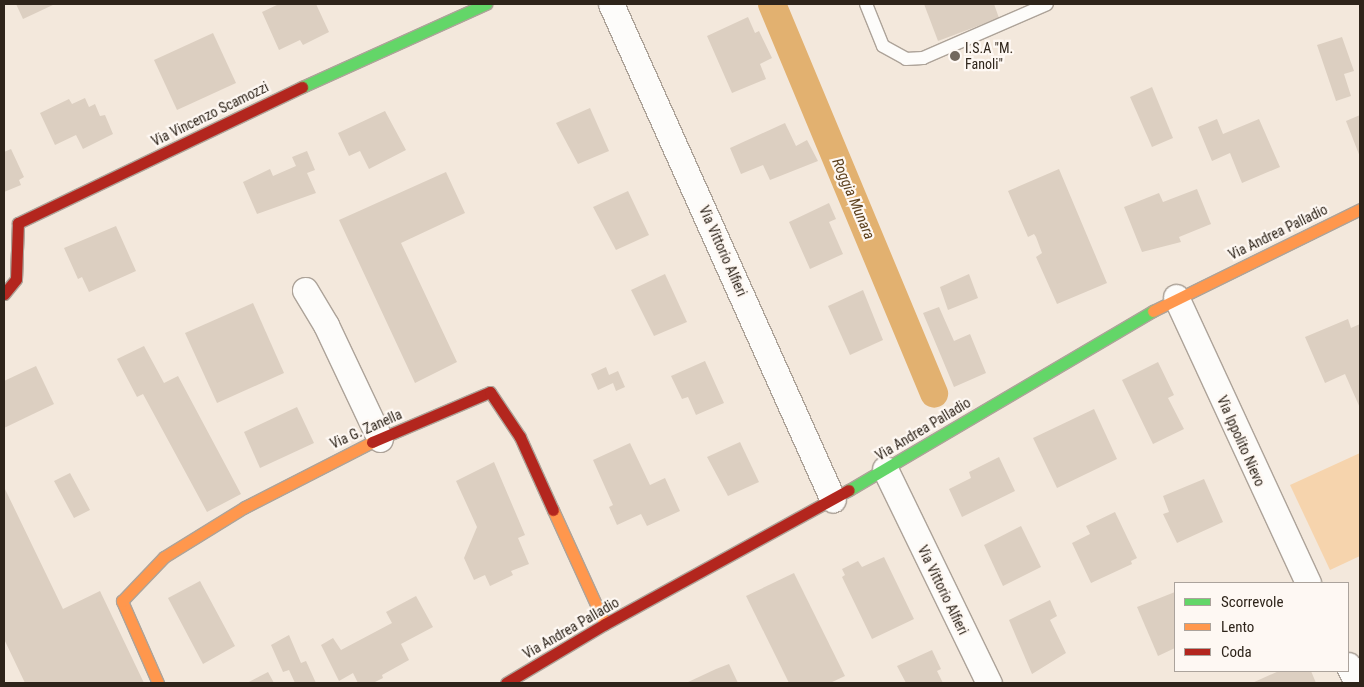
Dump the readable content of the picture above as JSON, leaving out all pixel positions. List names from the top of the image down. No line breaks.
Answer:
{"streets":{"street":["Via Vincenzo Scamozzi","Via Andrea Palladio","Via Vittorio Alfieri","Via G. Zanella","Via Ippolito Nievo"]},"crossings":[["Via Andrea Palladio","Via Vittorio Alfieri"],["Via Andrea Palladio","Via G. Zanella"],["Via Andrea Palladio","Via Ippolito Nievo"]],"water":["Roggia Munara"],"places":["I.S.A \"M. Fanoli\""],"legend":["Scorrevole","Lento","Coda"]}
